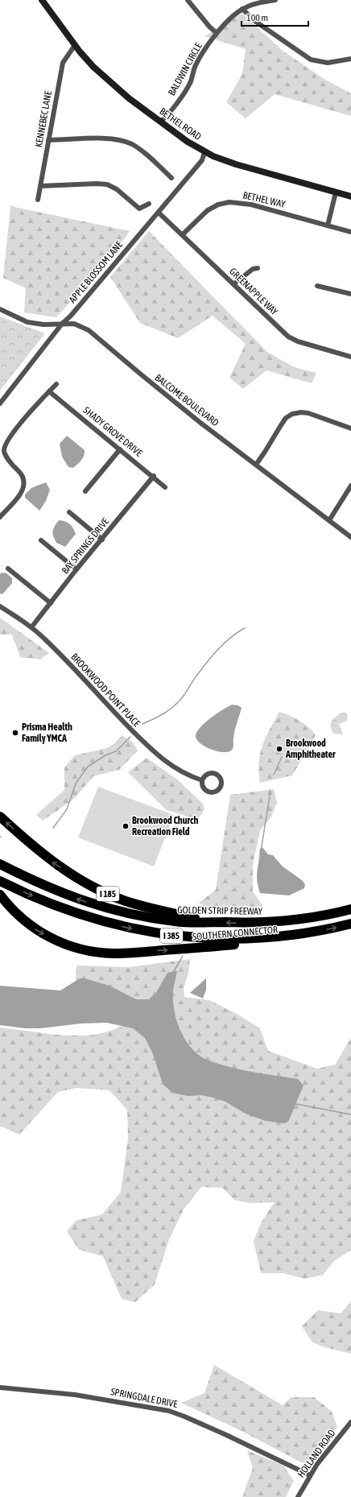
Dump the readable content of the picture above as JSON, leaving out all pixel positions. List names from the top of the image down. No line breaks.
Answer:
{"streets":{"highway":["I 185","GOLDEN STRIP FREEWAY","SOUTHERN CONNECTOR","I 385"],"street":["BALDWIN CIRCLE","KENNEBEC LANE","BETHEL ROAD","BETHEL WAY","APPLE BLOSSOM LANE","GREENAPPLE WAY","BALCOME BOULEVARD","SHADY GROVE DRIVE","BAY SPRINGS DRIVE","BROOKWOOD POINT PLACE","SPRINGDALE DRIVE","HOLLAND ROAD"]},"crossings":[["BALDWIN CIRCLE","BETHEL ROAD"],["KENNEBEC LANE","BETHEL ROAD"],["BETHEL ROAD","APPLE BLOSSOM LANE"],["BETHEL WAY","GREENAPPLE WAY"],["APPLE BLOSSOM LANE","GREENAPPLE WAY"],["APPLE BLOSSOM LANE","BALCOME BOULEVARD"],["SHADY GROVE DRIVE","BAY SPRINGS DRIVE"],["BAY SPRINGS DRIVE","BROOKWOOD POINT PLACE"],["GOLDEN STRIP FREEWAY","SOUTHERN CONNECTOR"],["SOUTHERN CONNECTOR","I 385"],["SPRINGDALE DRIVE","HOLLAND ROAD"]],"places":["Prisma Health Family YMCA","Brookwood Amphitheater","Brookwood Church Recreation Field"],"scale_bar":"100 m"}
